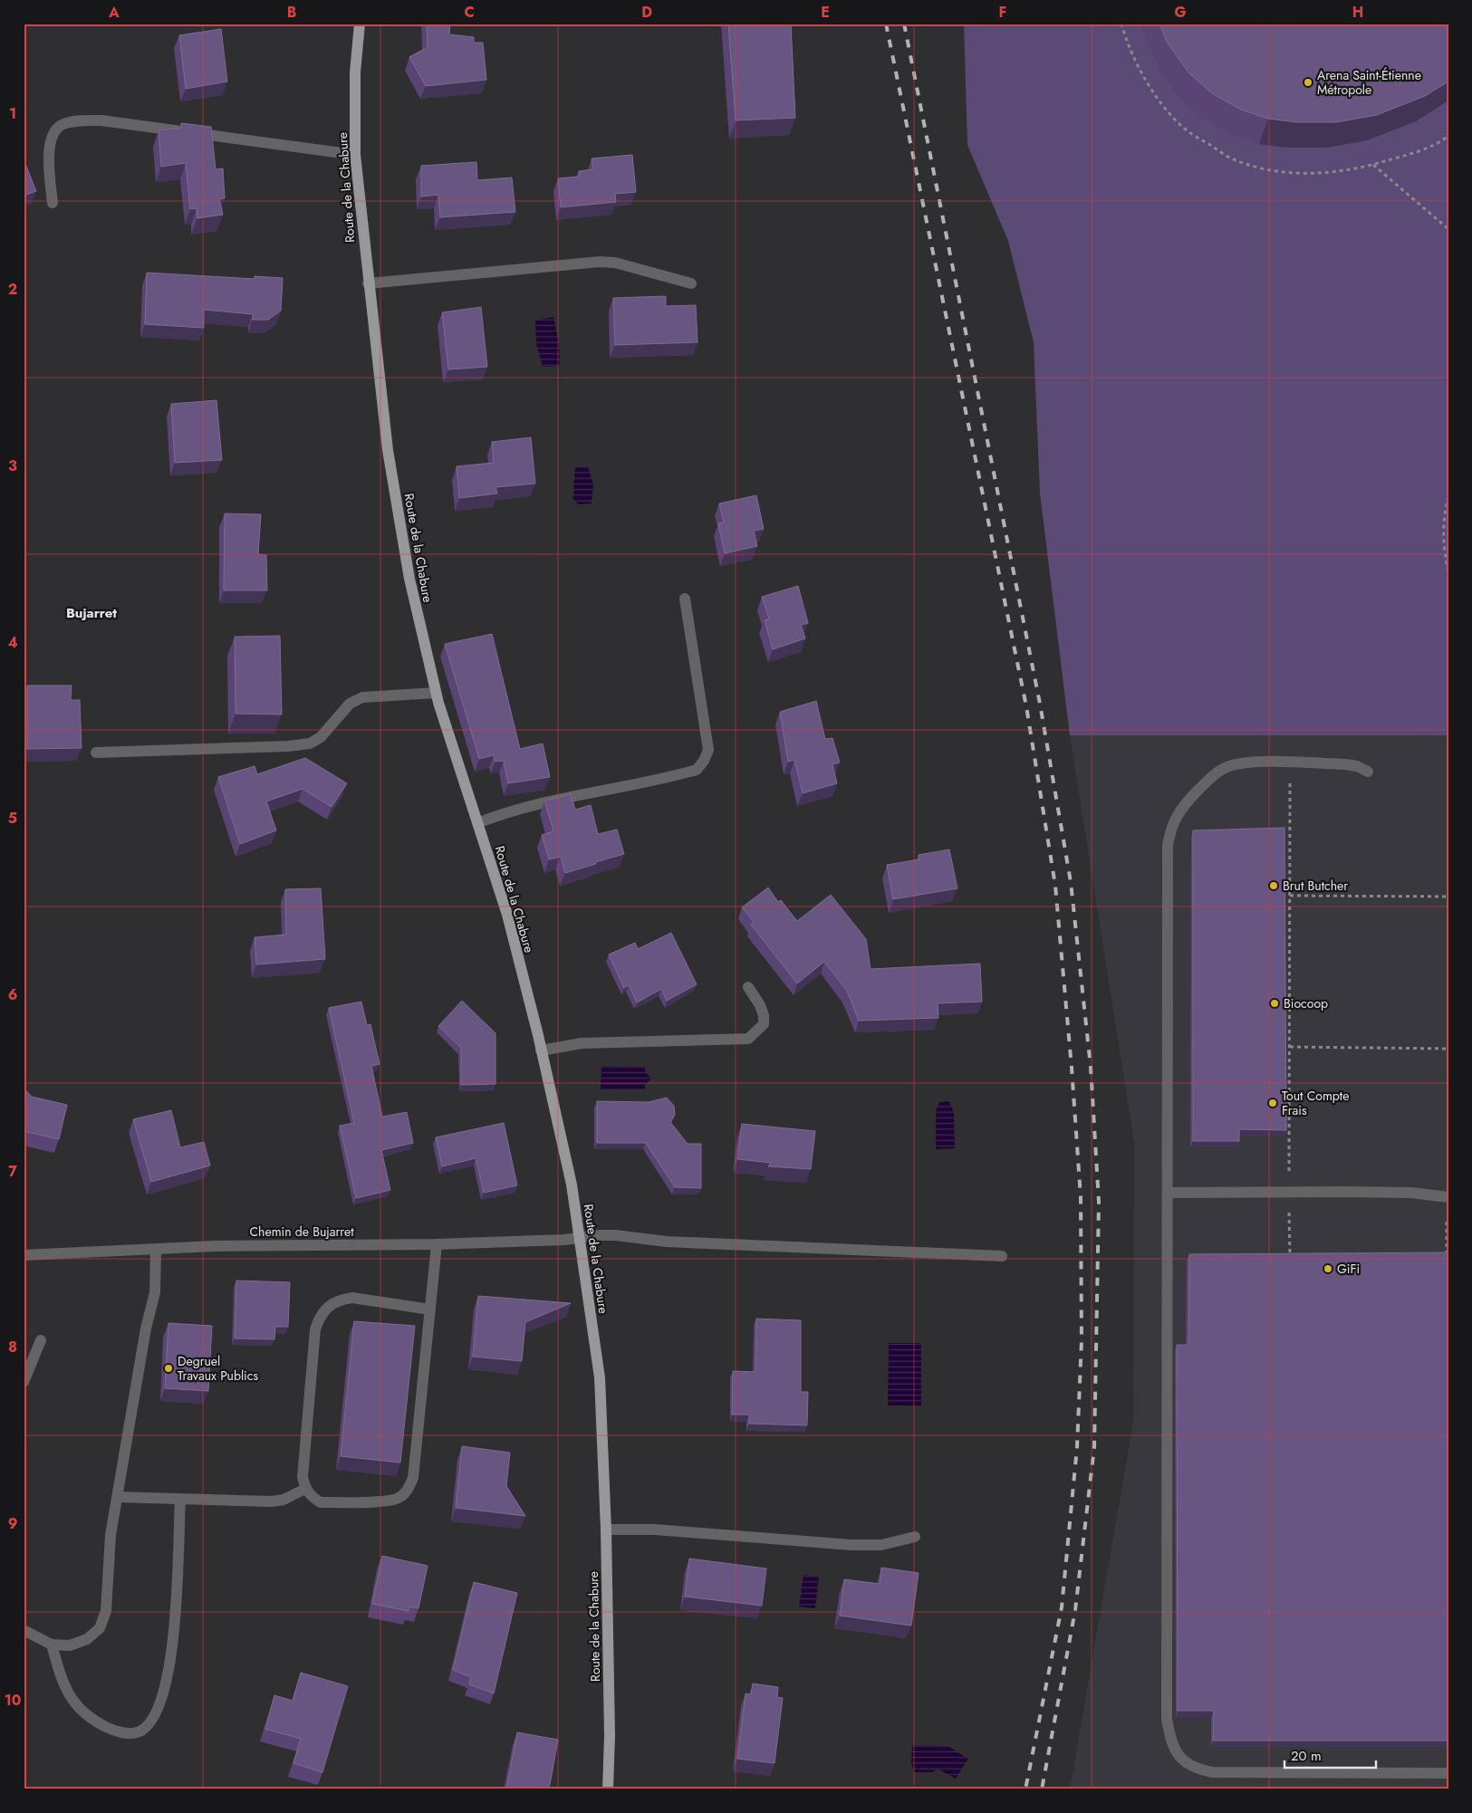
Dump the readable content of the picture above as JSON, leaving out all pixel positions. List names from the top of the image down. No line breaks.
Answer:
{"streets":{"main road":["Route de la Chabure"],"street":["Chemin de Bujarret"]},"crossings":[["Route de la Chabure","Chemin de Bujarret"]],"districts":["Bujarret"],"places":["Arena Saint-Étienne Métropole","Brut Butcher","Biocoop","Tout Compte Frais","GiFi","Degruel Travaux Publics"],"scale_bar":"20 m","grid":{"columns":["A","B","C","D","E","F","G","H"],"rows":["1","2","3","4","5","6","7","8","9","10"]}}
